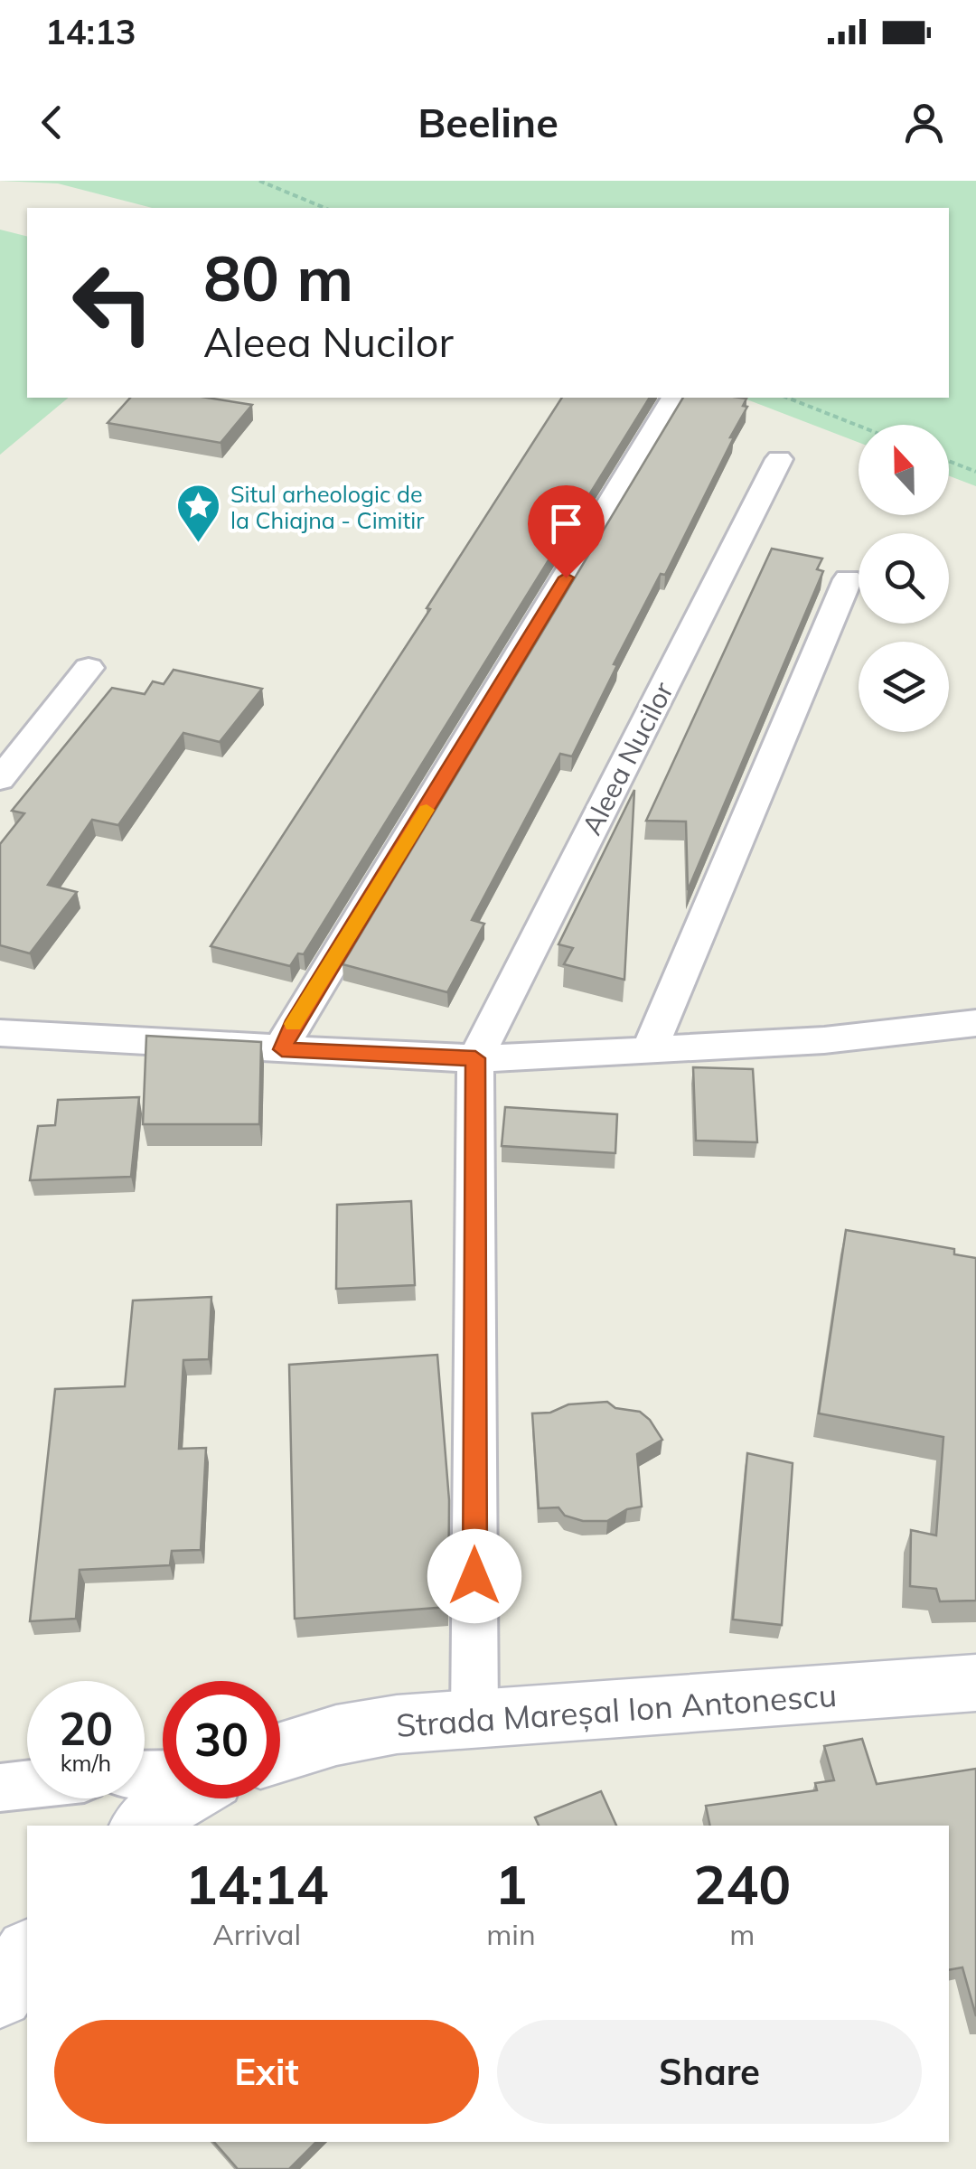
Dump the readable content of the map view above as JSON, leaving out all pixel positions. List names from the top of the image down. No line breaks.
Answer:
{"streets":{"main road":["Strada Mareșal Ion Antonescu"],"street":["Aleea Nucilor"]},"crossings":[["Aleea Nucilor","Strada Mareșal Ion Antonescu"]],"places":{"place":["Situl arheologic de la Chiajna - Cimitir"]},"north":"top","page":{"status":"14:13","header":"Beeline","turn":["80 m","Aleea Nucilor"],"speed":"20 km/h","limit":"30","eta":["14:14","Arrival","1","min","240","m"],"buttons":["Exit","Share"]}}
